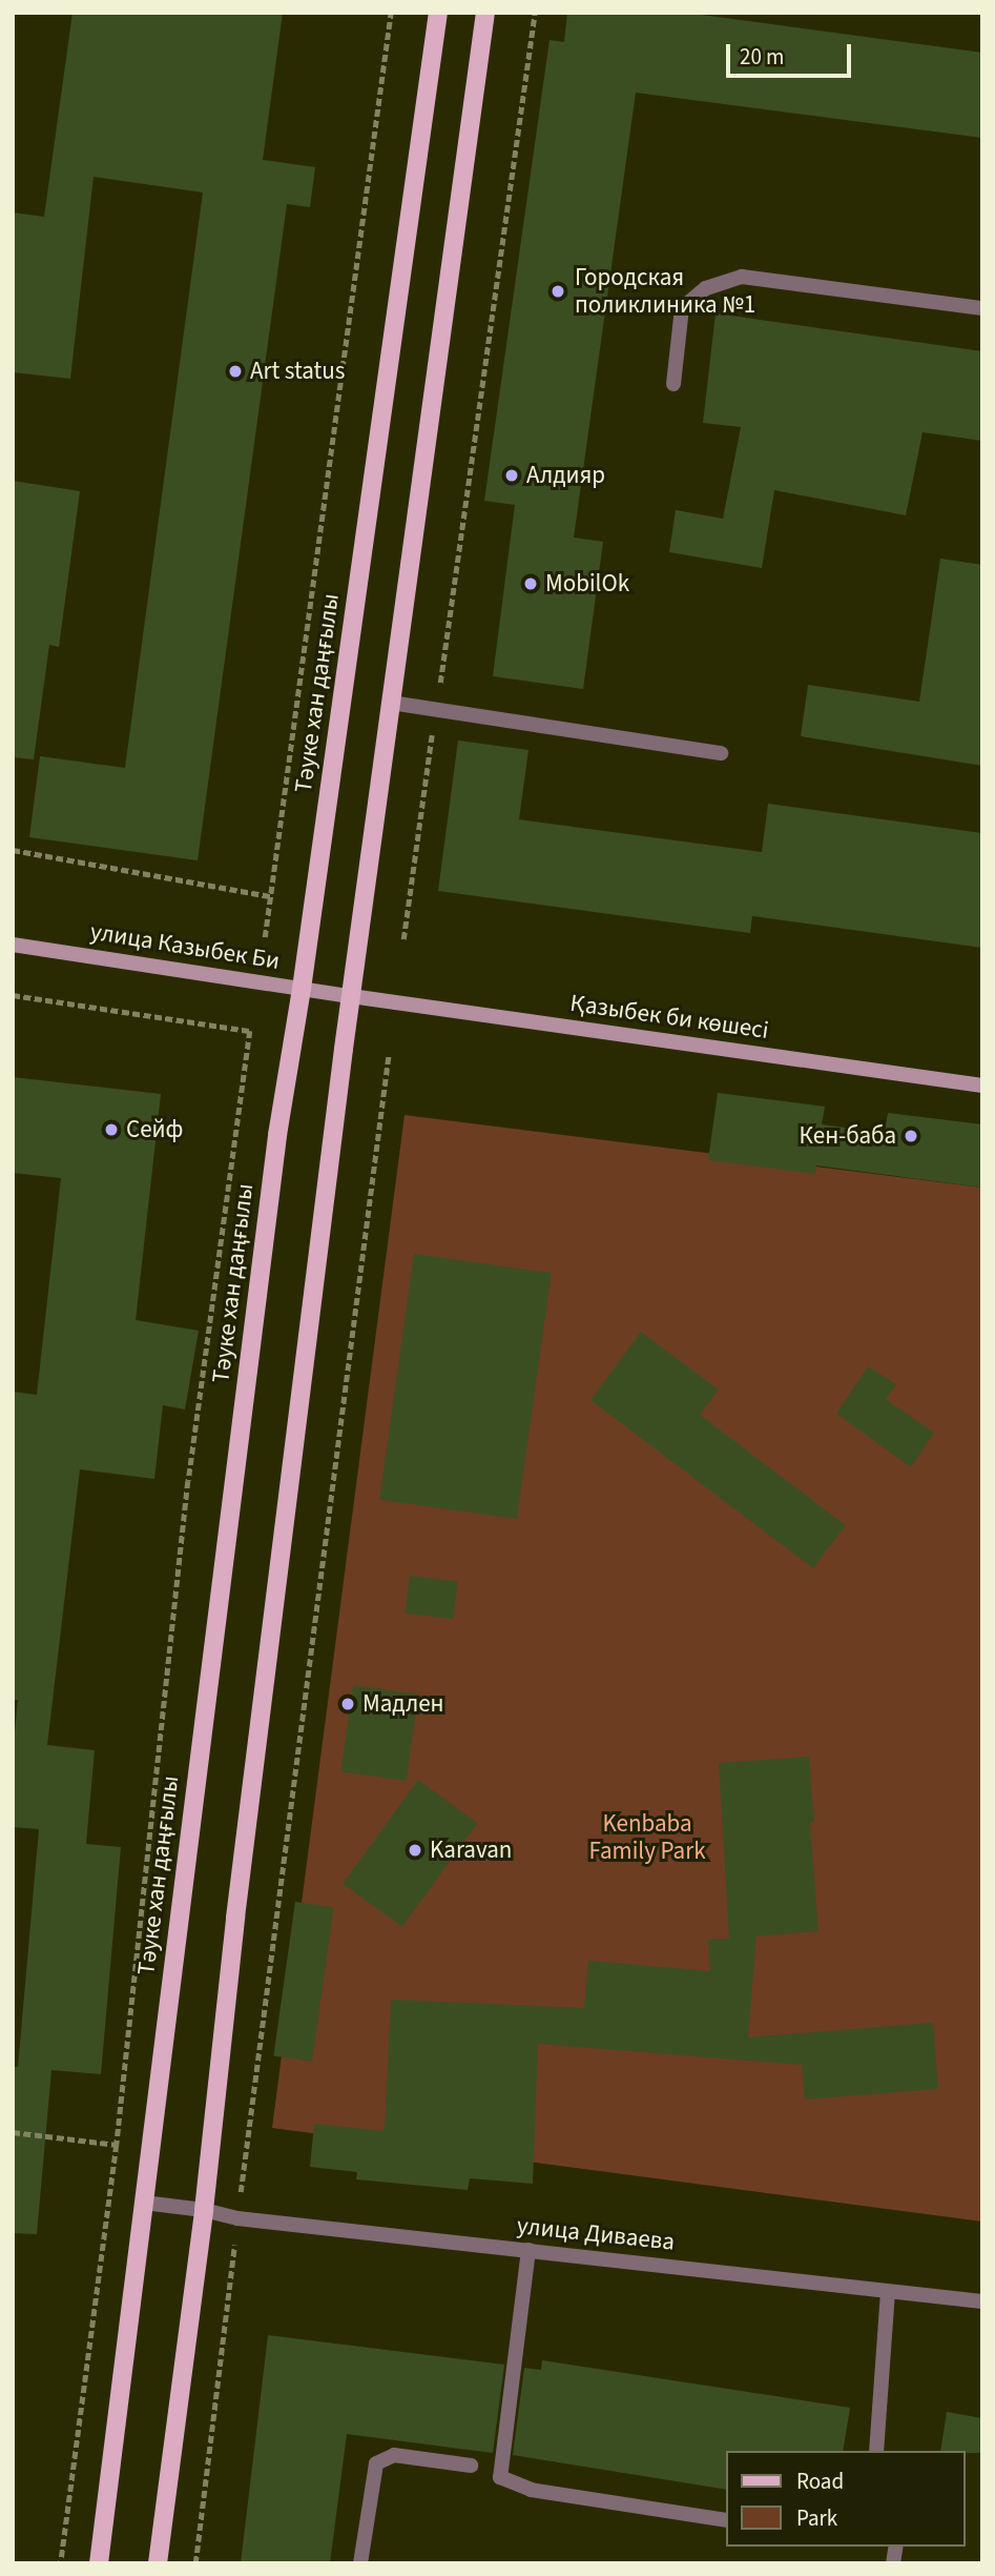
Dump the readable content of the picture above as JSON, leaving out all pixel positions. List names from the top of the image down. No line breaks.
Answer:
{"streets":{"main road":["Тәуке хан даңғылы","улица Казыбек Би","Қазыбек би көшесі"],"street":["улица Диваева"]},"crossings":[["Тәуке хан даңғылы","улица Казыбек Би"],["Тәуке хан даңғылы","улица Диваева"],["улица Казыбек Би","Қазыбек би көшесі"]],"parks":["Kenbaba Family Park"],"places":["Городская поликлиника №1","Art status","Алдияр","MobilOk","Сейф","Кен-баба","Мадлен","Karavan"],"legend":["Road","Park"],"scale_bar":"20 m"}
